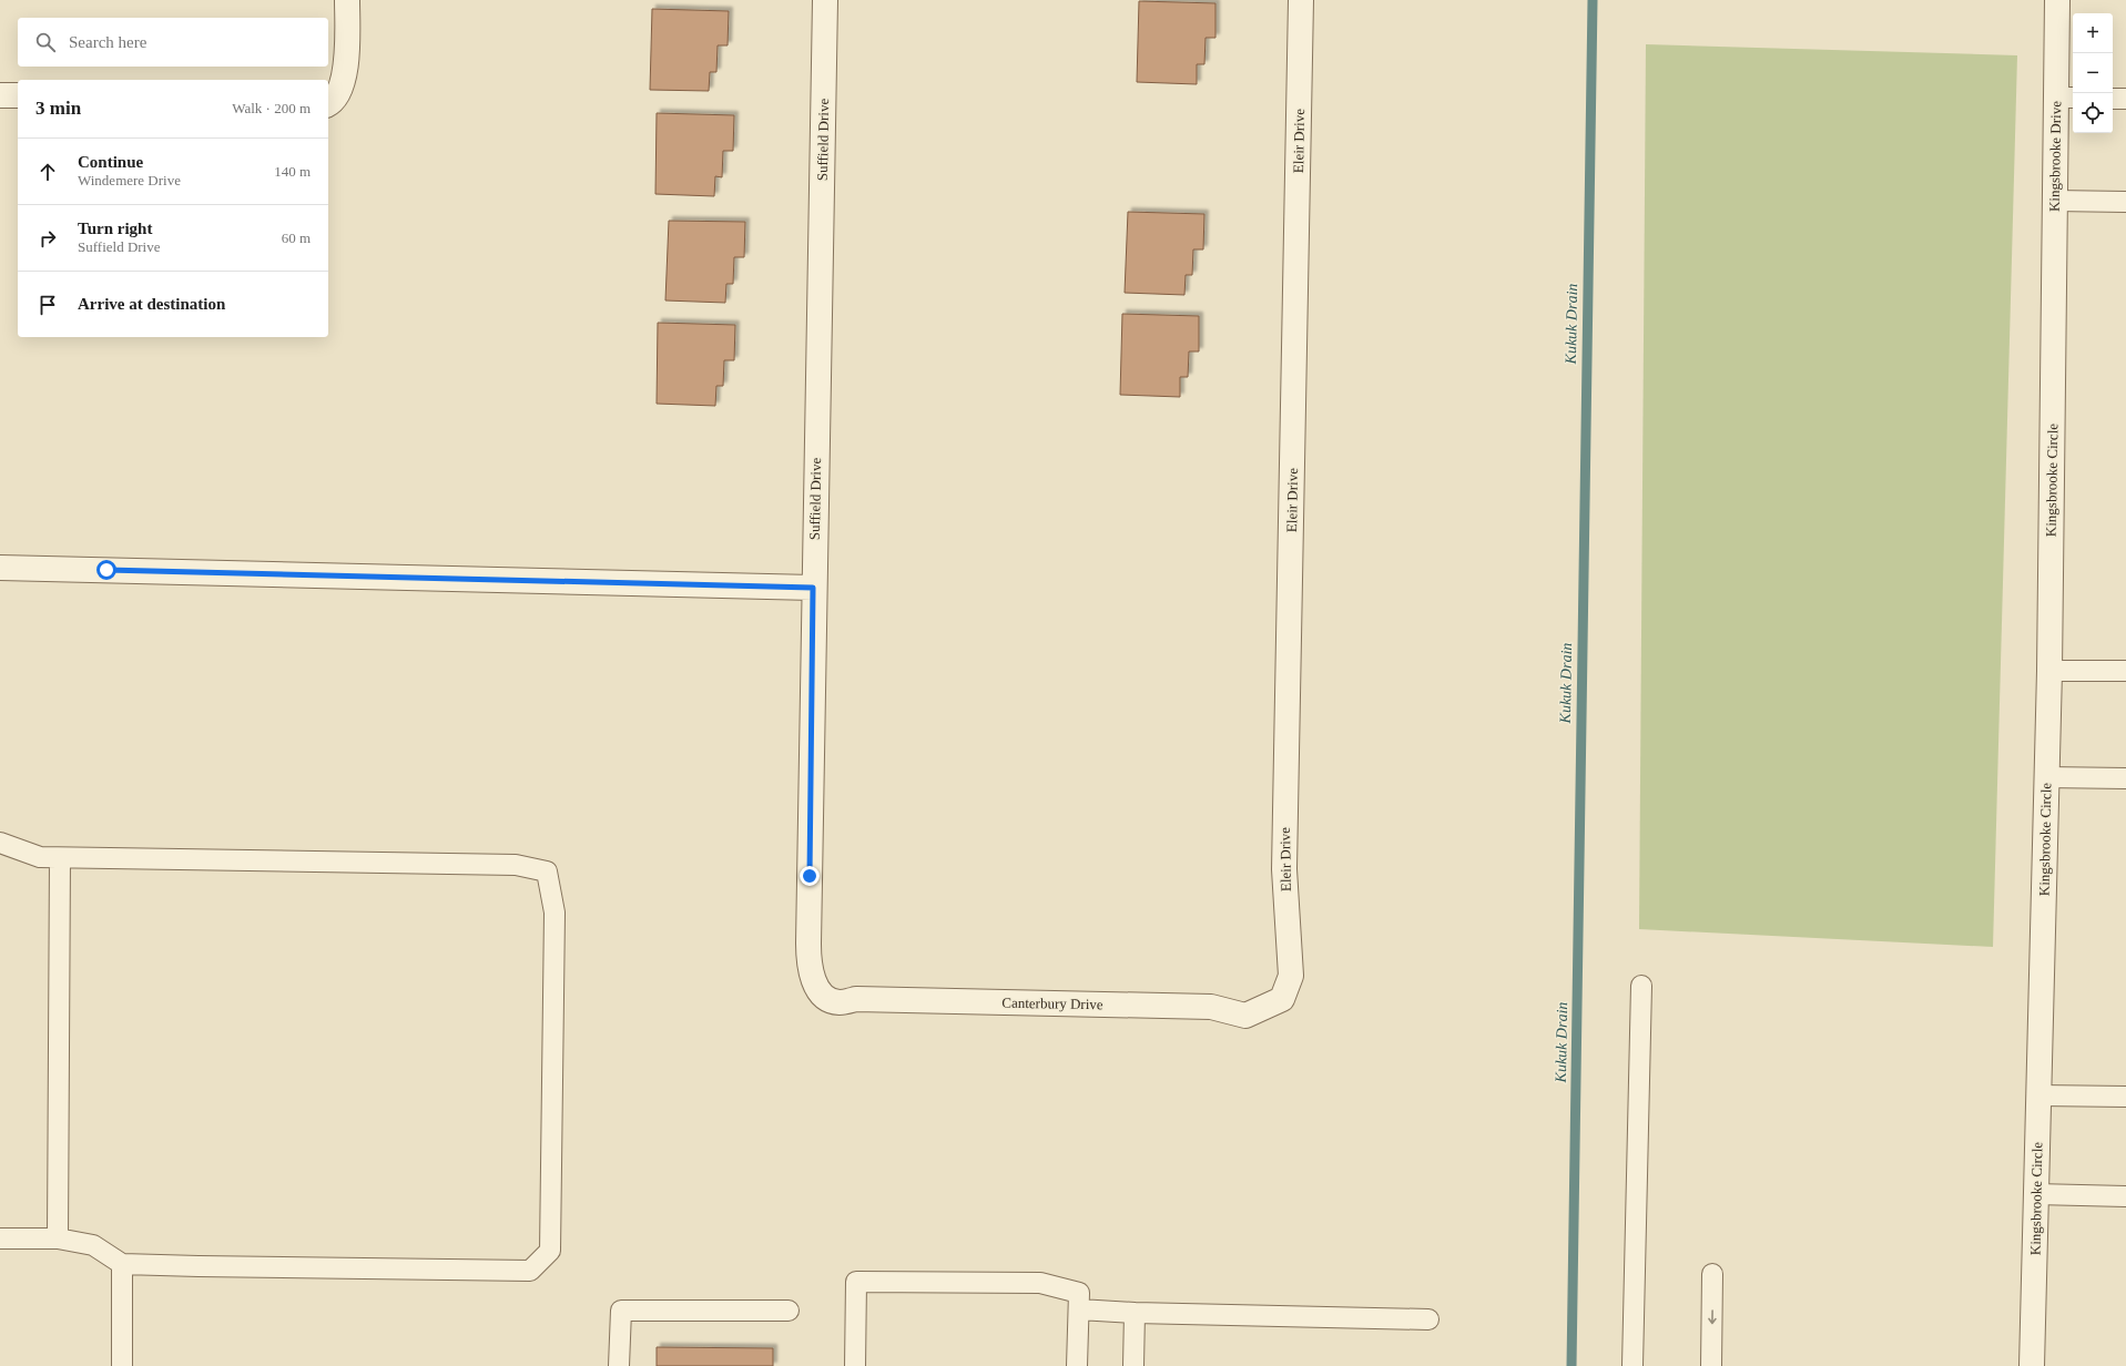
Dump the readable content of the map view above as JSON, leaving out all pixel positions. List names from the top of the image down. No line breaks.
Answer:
{"streets":{"street":["Suffield Drive","Eleir Drive","Kingsbrooke Drive","Kingsbrooke Circle","Canterbury Drive"]},"crossings":[["Suffield Drive","Canterbury Drive"],["Eleir Drive","Canterbury Drive"],["Kingsbrooke Drive","Kingsbrooke Circle"]],"water":["Kukuk Drain"],"page":{"map_buttons":["+","−"],"search":"Search here","heading":["3 min","Walk · 200 m"],"list":[["Continue","Windemere Drive","140 m"],["Turn right","Suffield Drive","60 m"],"Arrive at destination"]}}
